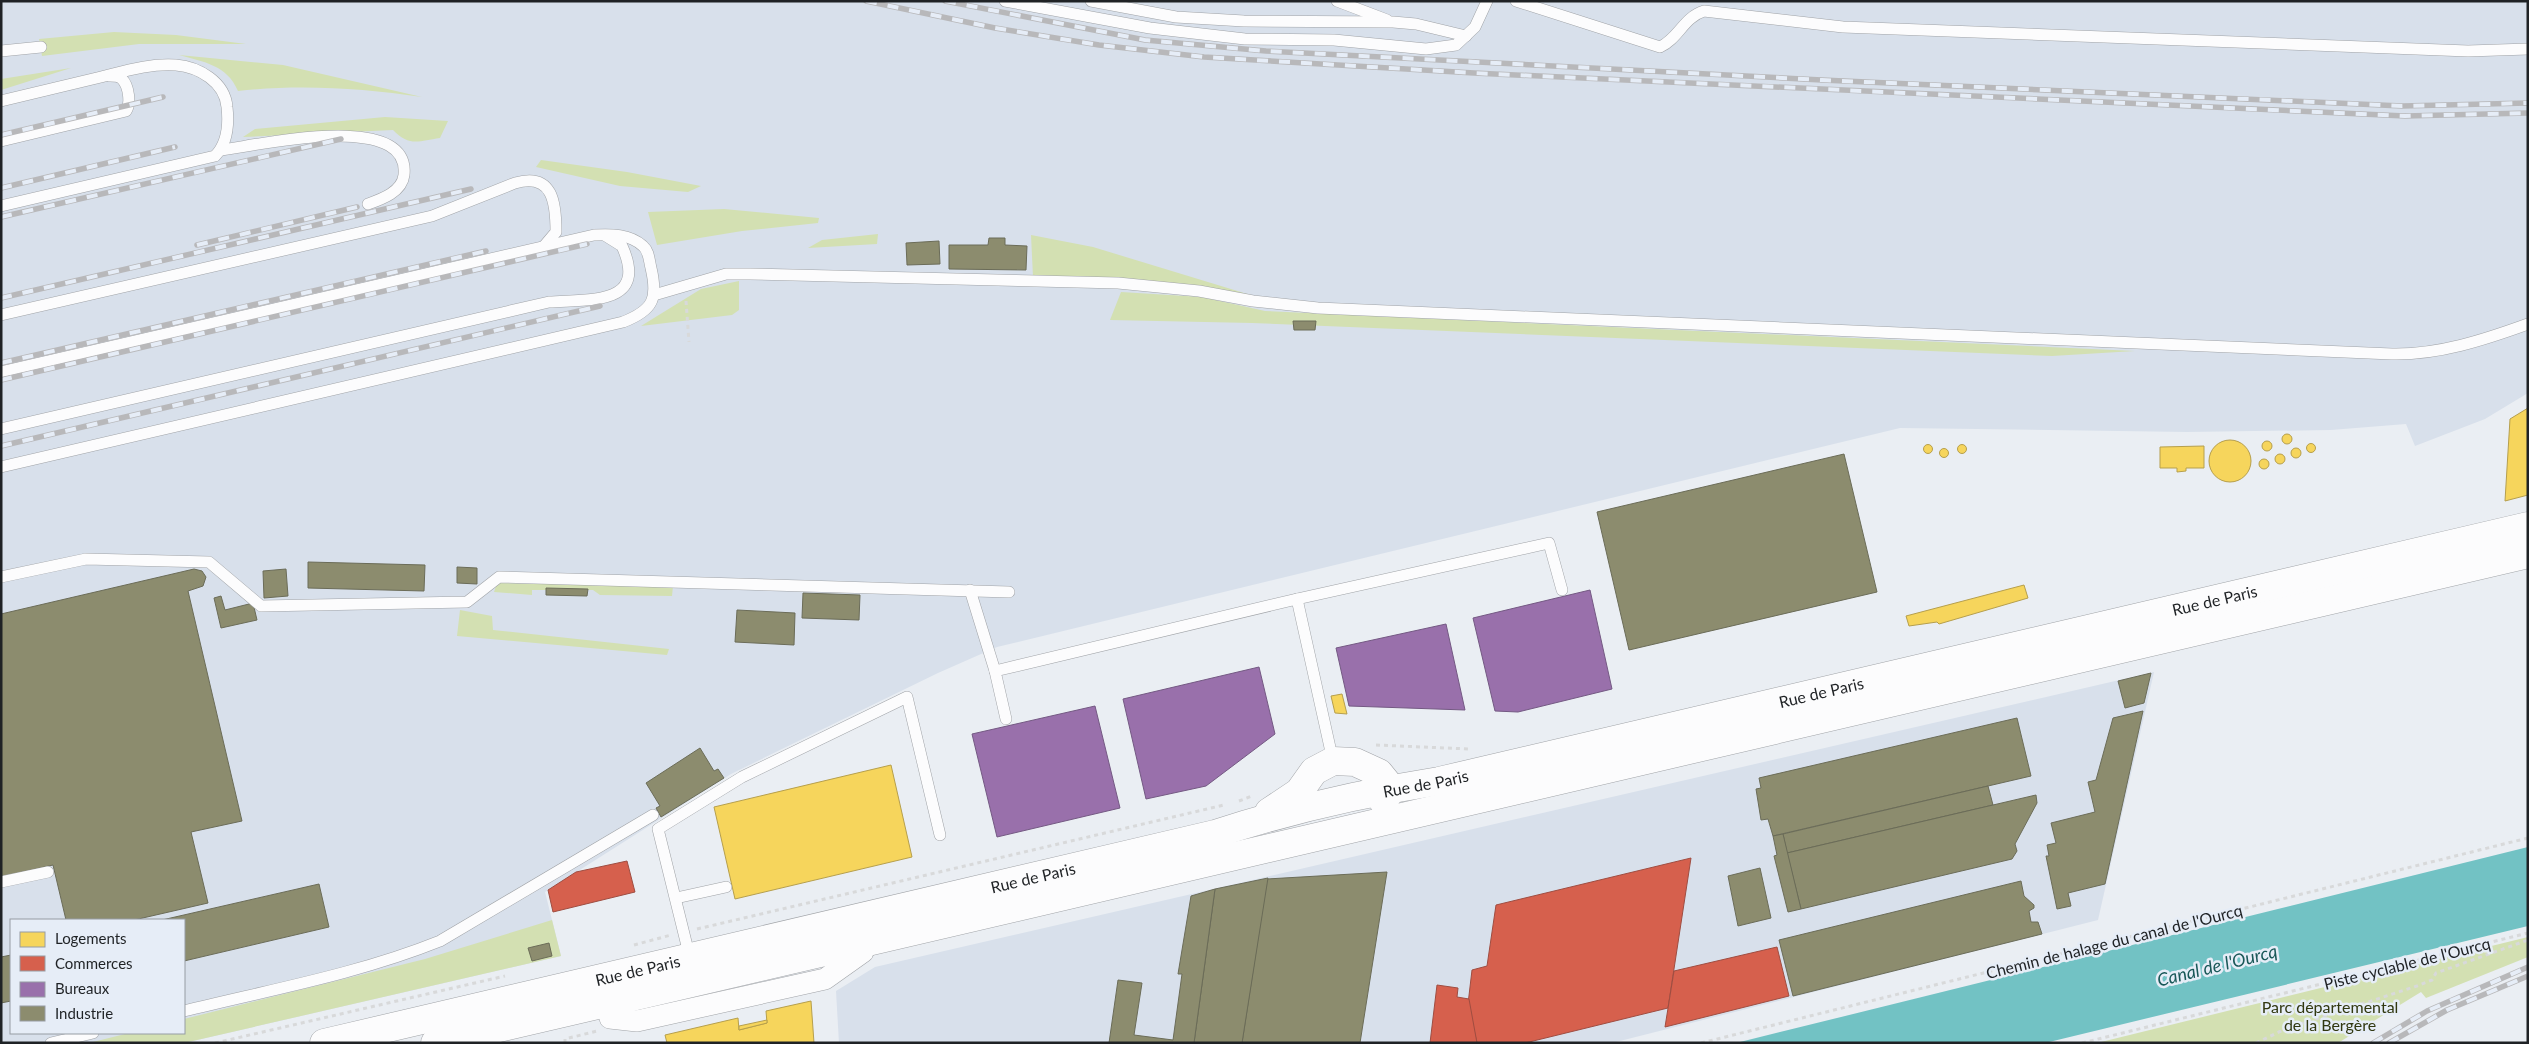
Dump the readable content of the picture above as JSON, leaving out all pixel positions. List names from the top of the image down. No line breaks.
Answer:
{"streets":{"main road":["Rue de Paris"],"path":["Chemin de halage du canal de l'Ourcq","Piste cyclable de l'Ourcq"]},"water":["Canal de l'Ourcq"],"parks":["Parc départemental de la Bergère"],"legend":["Logements","Commerces","Bureaux","Industrie"]}
